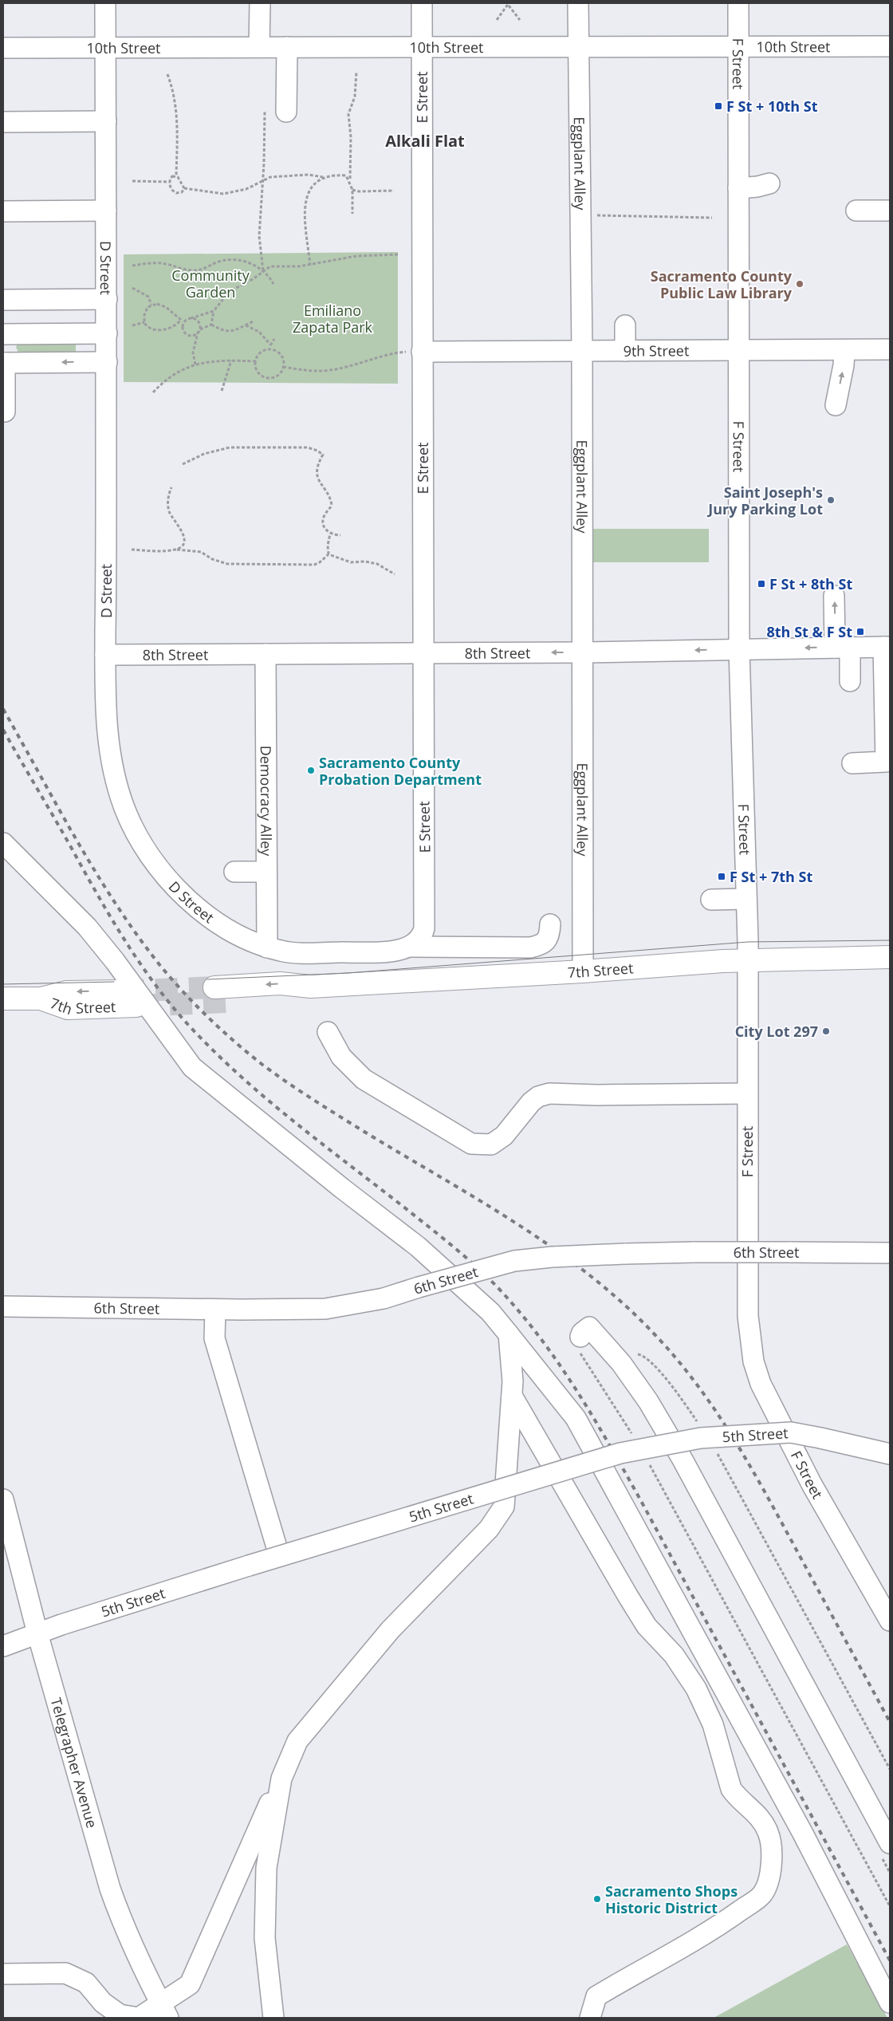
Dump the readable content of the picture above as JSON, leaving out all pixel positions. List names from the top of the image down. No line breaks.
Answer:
{"streets":{"main road":["7th Street"],"street":["10th Street","F Street","E Street","Eggplant Alley","D Street","9th Street","8th Street","Democracy Alley","6th Street","5th Street","Telegrapher Avenue"]},"crossings":[["10th Street","F Street"],["10th Street","E Street"],["10th Street","Eggplant Alley"],["10th Street","D Street"],["F Street","9th Street"],["F Street","8th Street"],["F Street","7th Street"],["E Street","D Street"],["E Street","9th Street"],["E Street","8th Street"],["Eggplant Alley","9th Street"],["Eggplant Alley","8th Street"],["Eggplant Alley","7th Street"],["D Street","8th Street"],["D Street","Democracy Alley"],["8th Street","Democracy Alley"],["5th Street","Telegrapher Avenue"]],"one_way":["8th Street"],"districts":["Alkali Flat"],"parks":["Community Garden","Emiliano Zapata Park"],"places":{"transit":["F St + 10th St","F St + 8th St","8th St & F St","F St + 7th St"],"other":["Sacramento County Public Law Library","Saint Joseph's Jury Parking Lot","Sacramento County Probation Department","City Lot 297","Sacramento Shops Historic District"]}}
